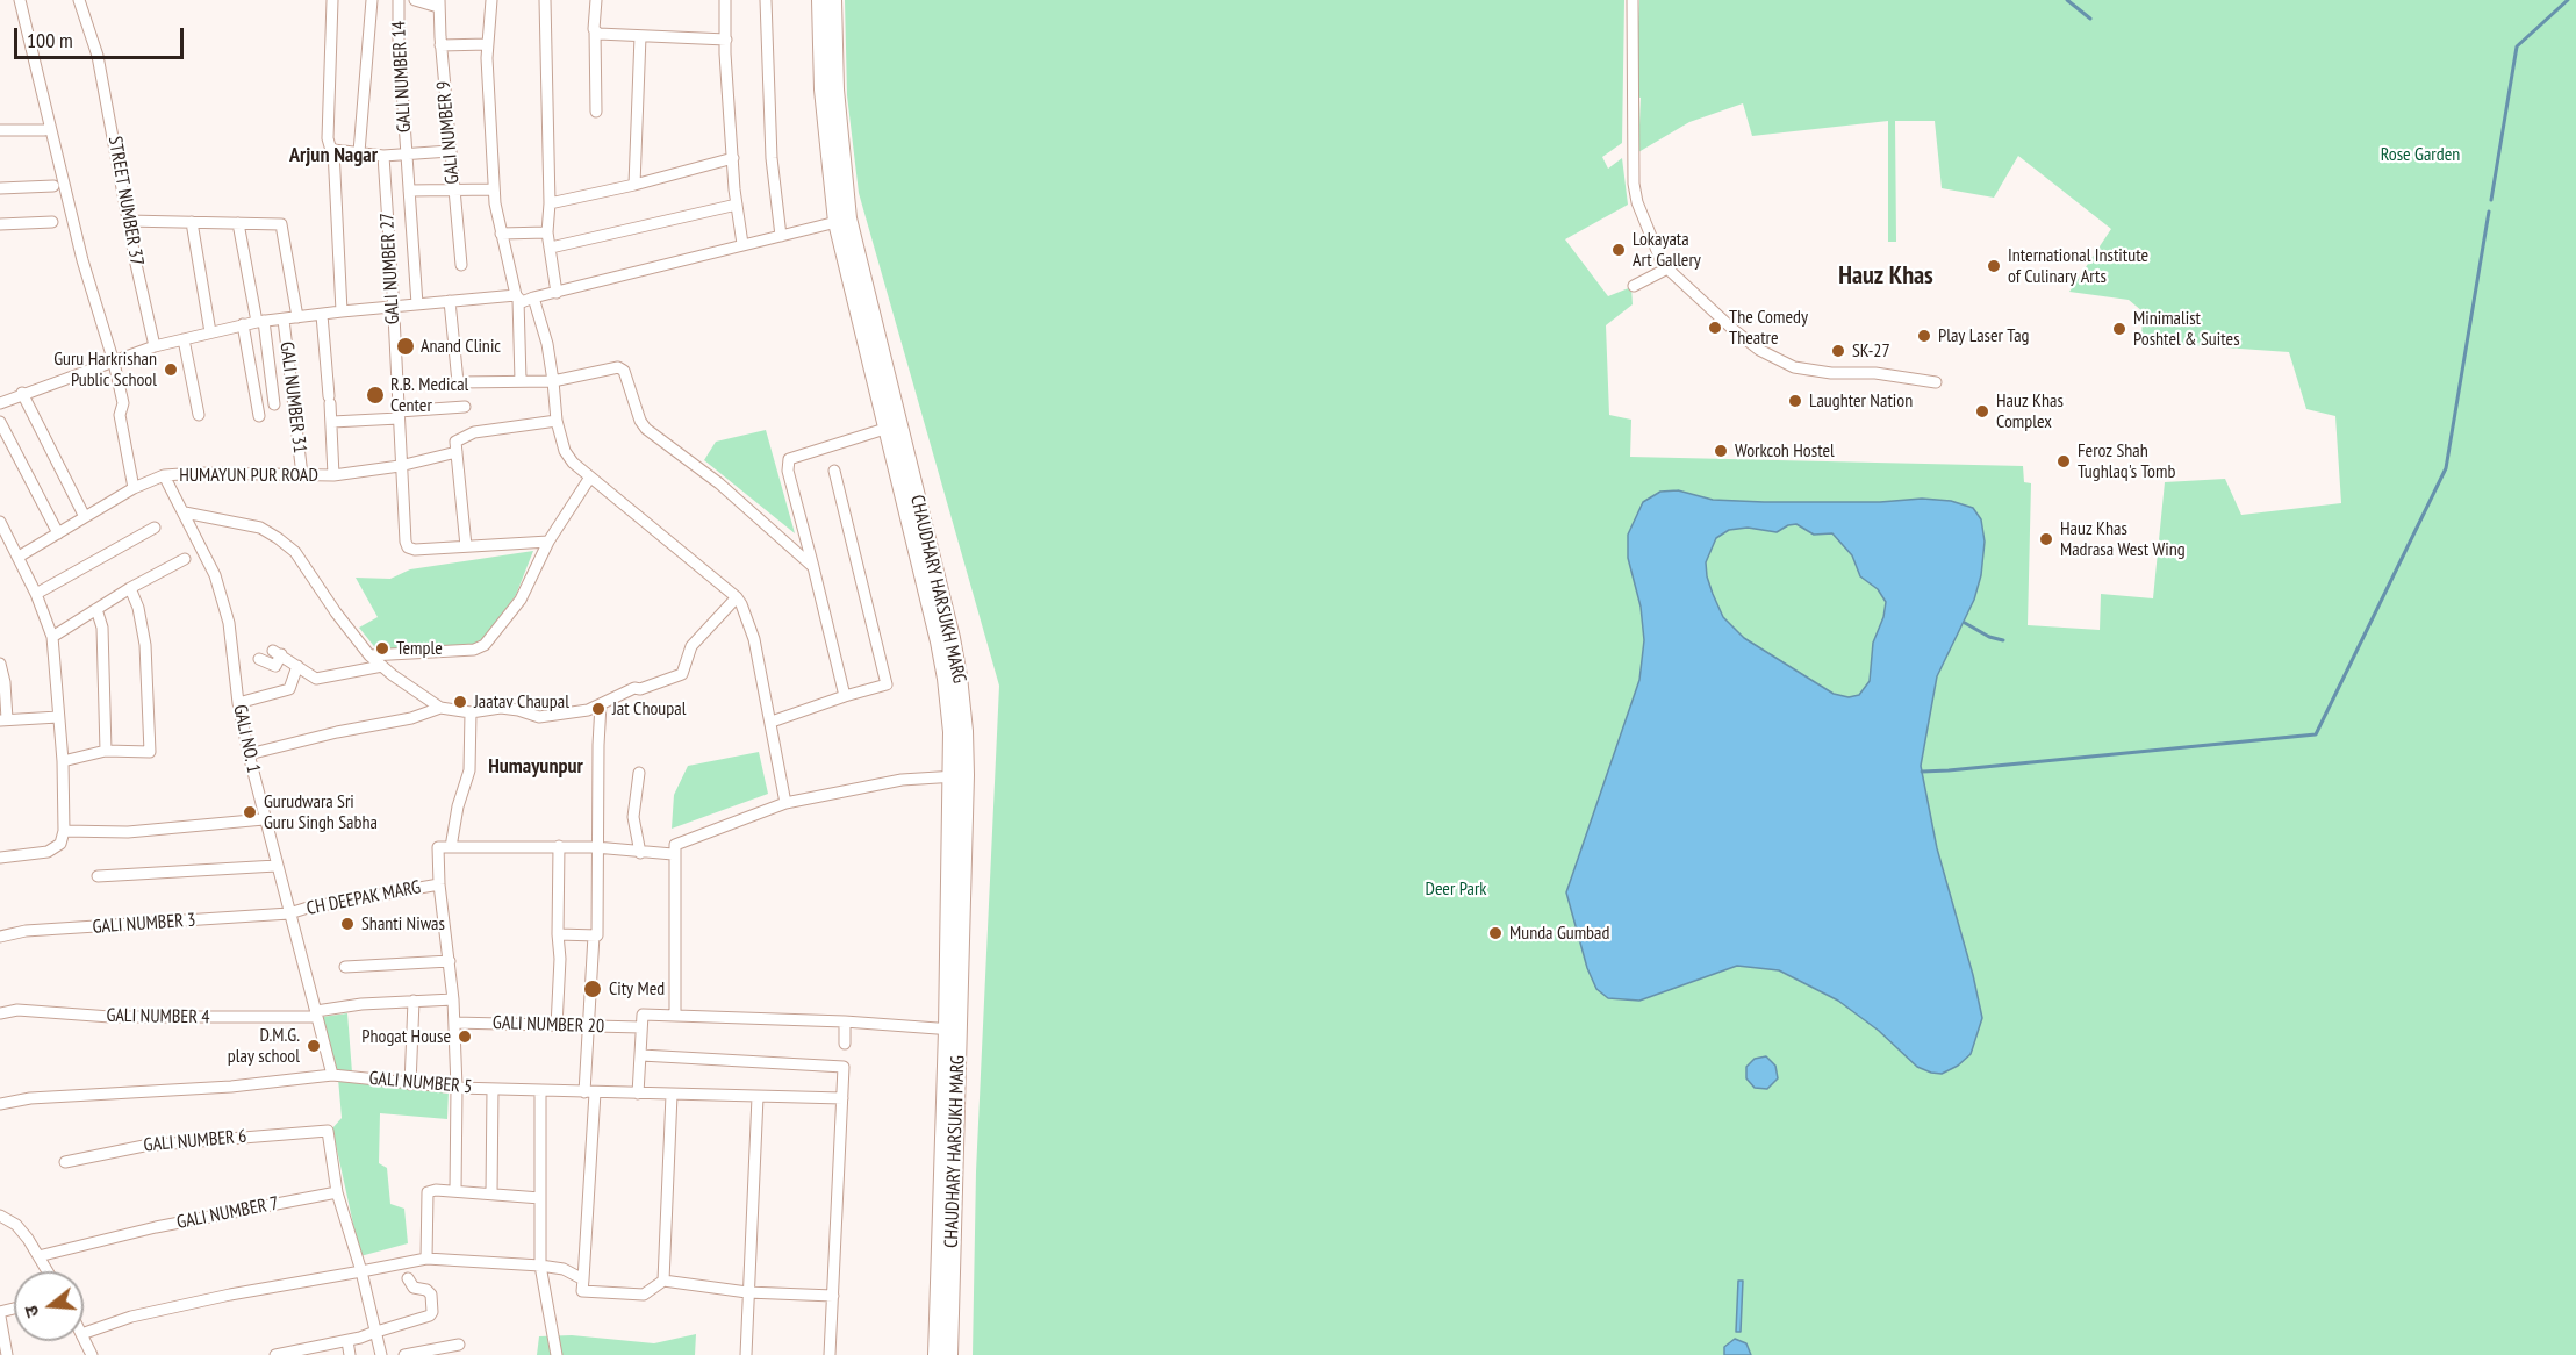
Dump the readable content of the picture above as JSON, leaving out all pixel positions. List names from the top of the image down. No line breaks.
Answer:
{"streets":{"street":["GALI NUMBER 14","GALI NUMBER 9","STREET NUMBER 37","GALI NUMBER 27","GALI NUMBER 31","HUMAYUN PUR ROAD","CHAUDHARY HARSUKH MARG","GALI NO. 1","CH DEEPAK MARG","GALI NUMBER 3","GALI NUMBER 4","GALI NUMBER 20","GALI NUMBER 5","GALI NUMBER 6","GALI NUMBER 7"]},"crossings":[["GALI NUMBER 14","GALI NUMBER 9"],["GALI NUMBER 27","HUMAYUN PUR ROAD"],["GALI NUMBER 31","HUMAYUN PUR ROAD"],["HUMAYUN PUR ROAD","GALI NO. 1"],["GALI NO. 1","CH DEEPAK MARG"],["GALI NO. 1","GALI NUMBER 3"],["GALI NO. 1","GALI NUMBER 4"],["GALI NO. 1","GALI NUMBER 5"],["CH DEEPAK MARG","GALI NUMBER 3"],["GALI NUMBER 6","GALI NUMBER 7"]],"districts":["Arjun Nagar","Hauz Khas","Humayunpur"],"parks":["Rose Garden","Deer Park"],"places":["Lokayata Art Gallery","International Institute of Culinary Arts","The Comedy Theatre","Minimalist Poshtel & Suites","Play Laser Tag","Anand Clinic","SK-27","Guru Harkrishan Public School","R.B. Medical Center","Laughter Nation","Hauz Khas Complex","Workcoh Hostel","Feroz Shah Tughlaq's Tomb","Hauz Khas Madrasa West Wing","Temple","Jaatav Chaupal","Jat Choupal","Gurudwara Sri Guru Singh Sabha","Shanti Niwas","Munda Gumbad","City Med","Phogat House","D.M.G. play school"],"scale_bar":"100 m","north":"left"}
